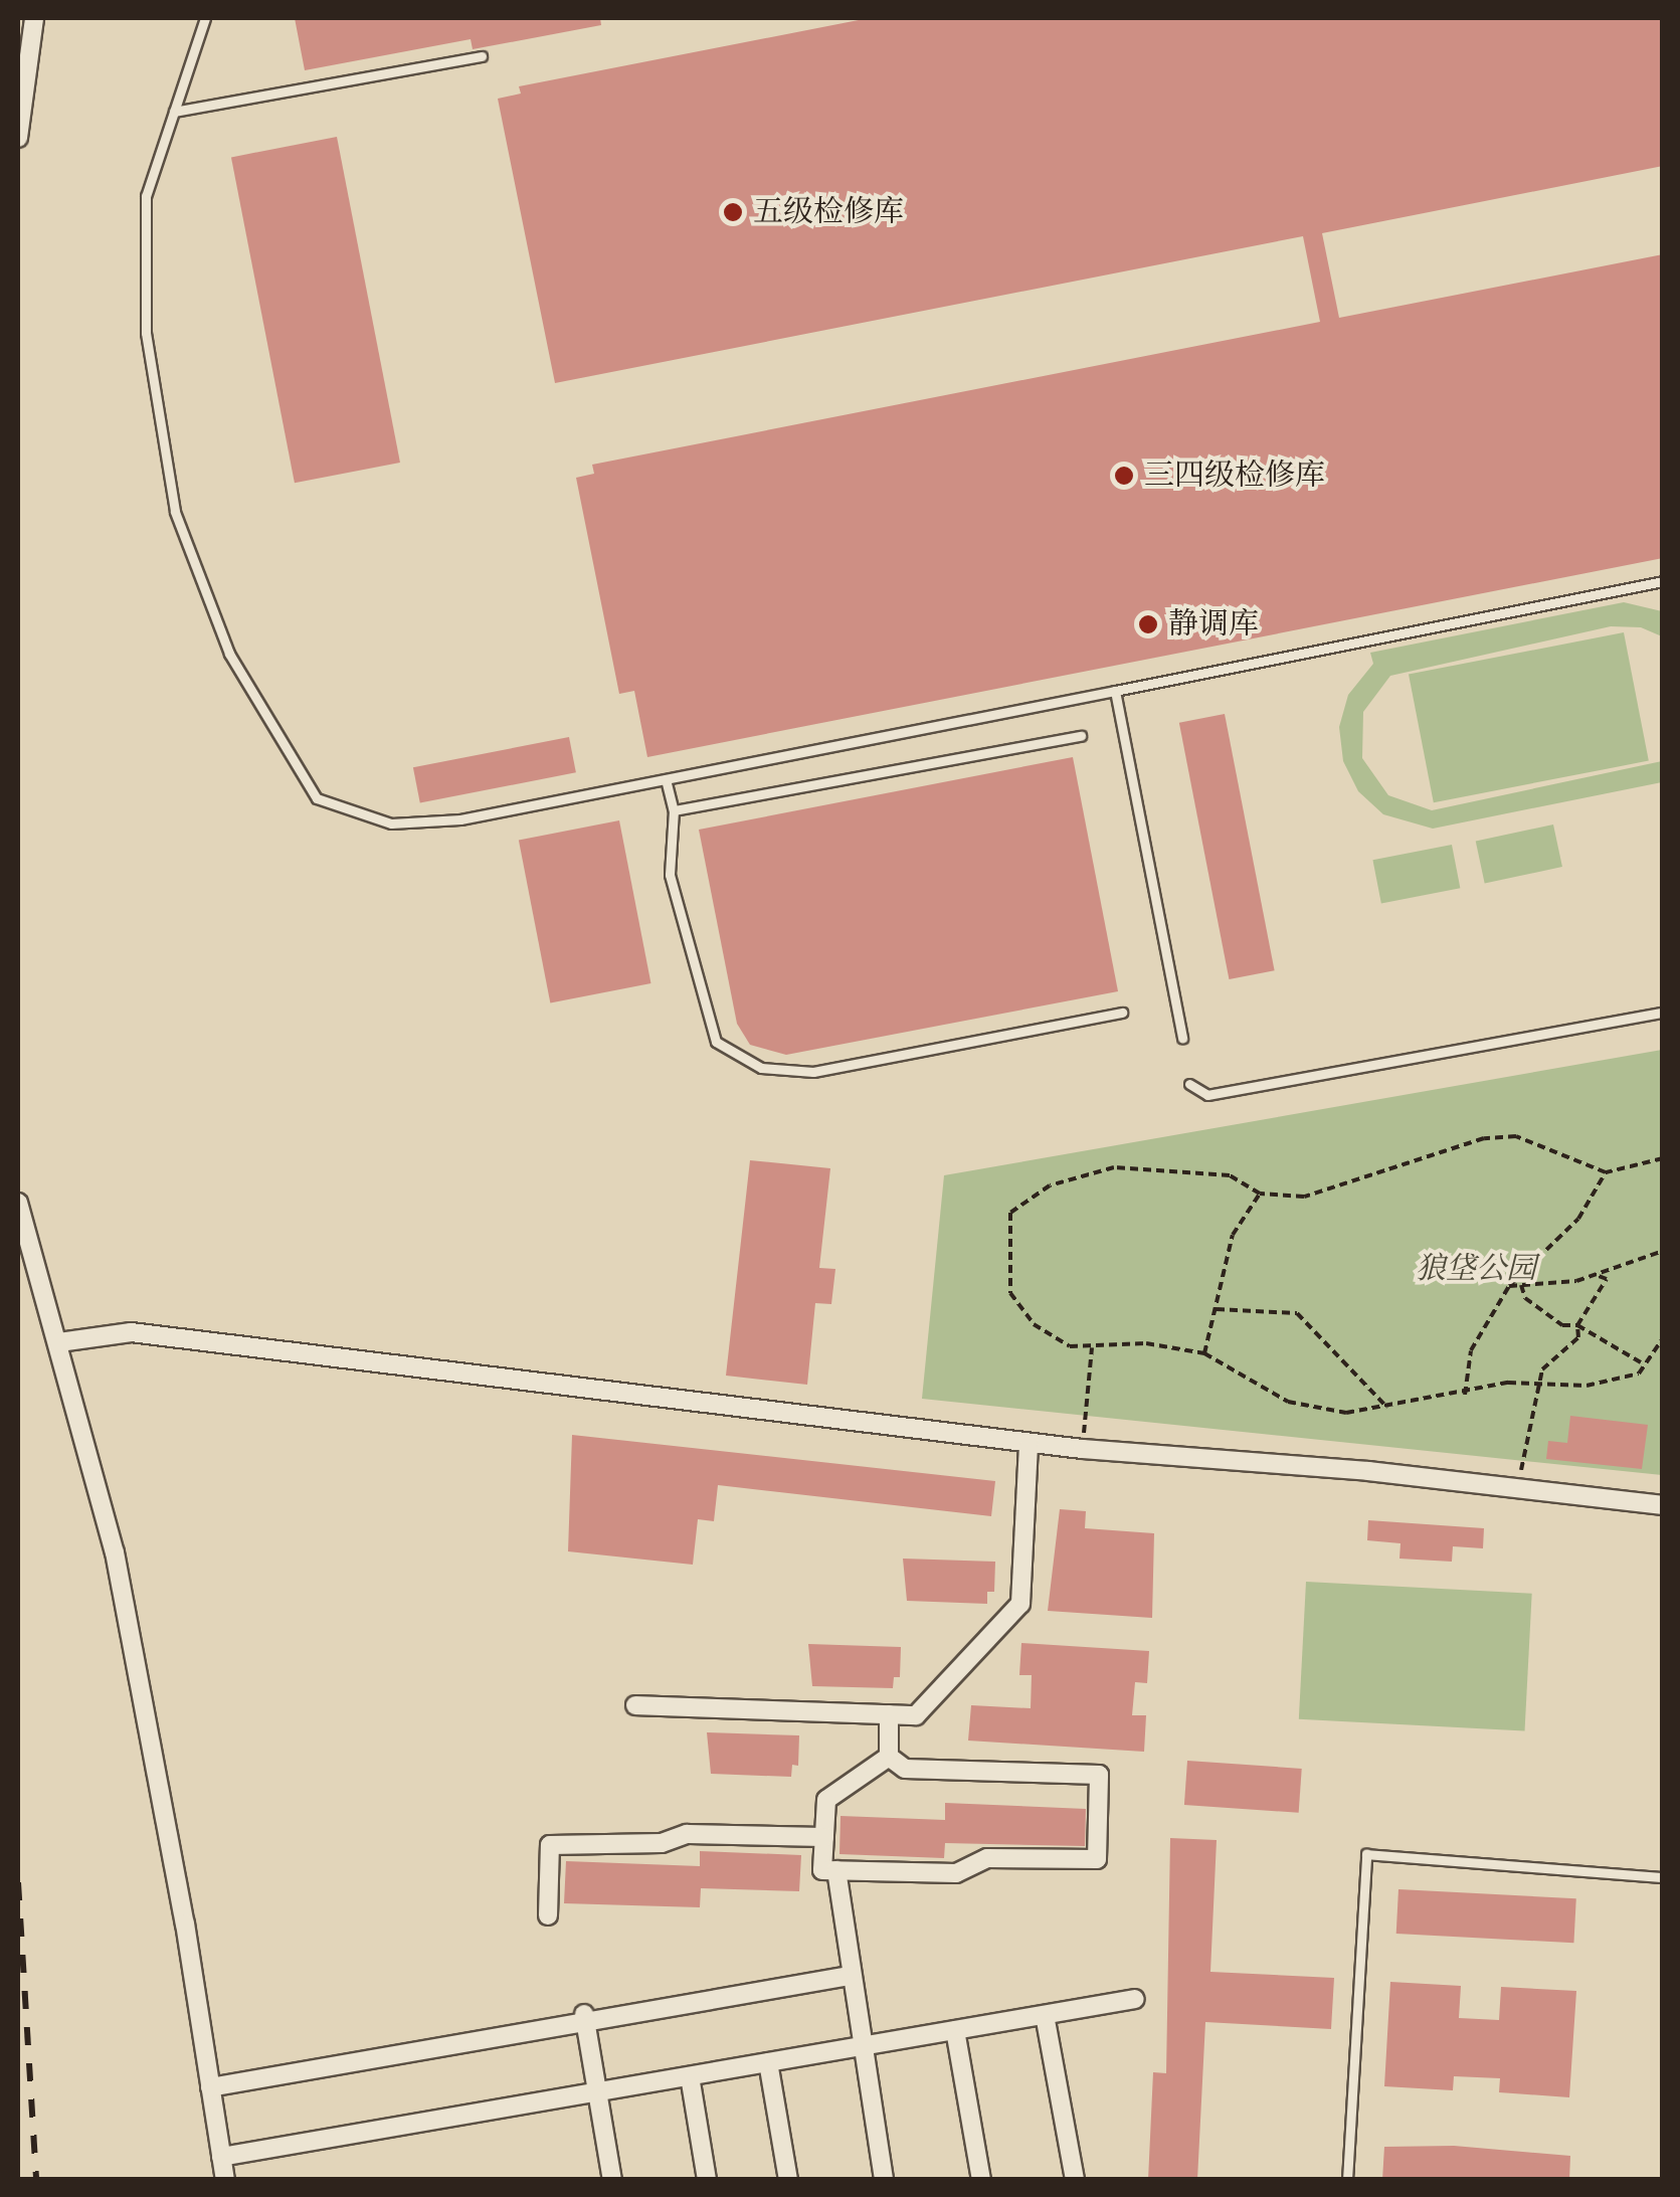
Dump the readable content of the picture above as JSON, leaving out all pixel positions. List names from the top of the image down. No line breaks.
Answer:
{"parks":["狼垡公园"],"places":["五级检修库","三四级检修库","静调库"]}
